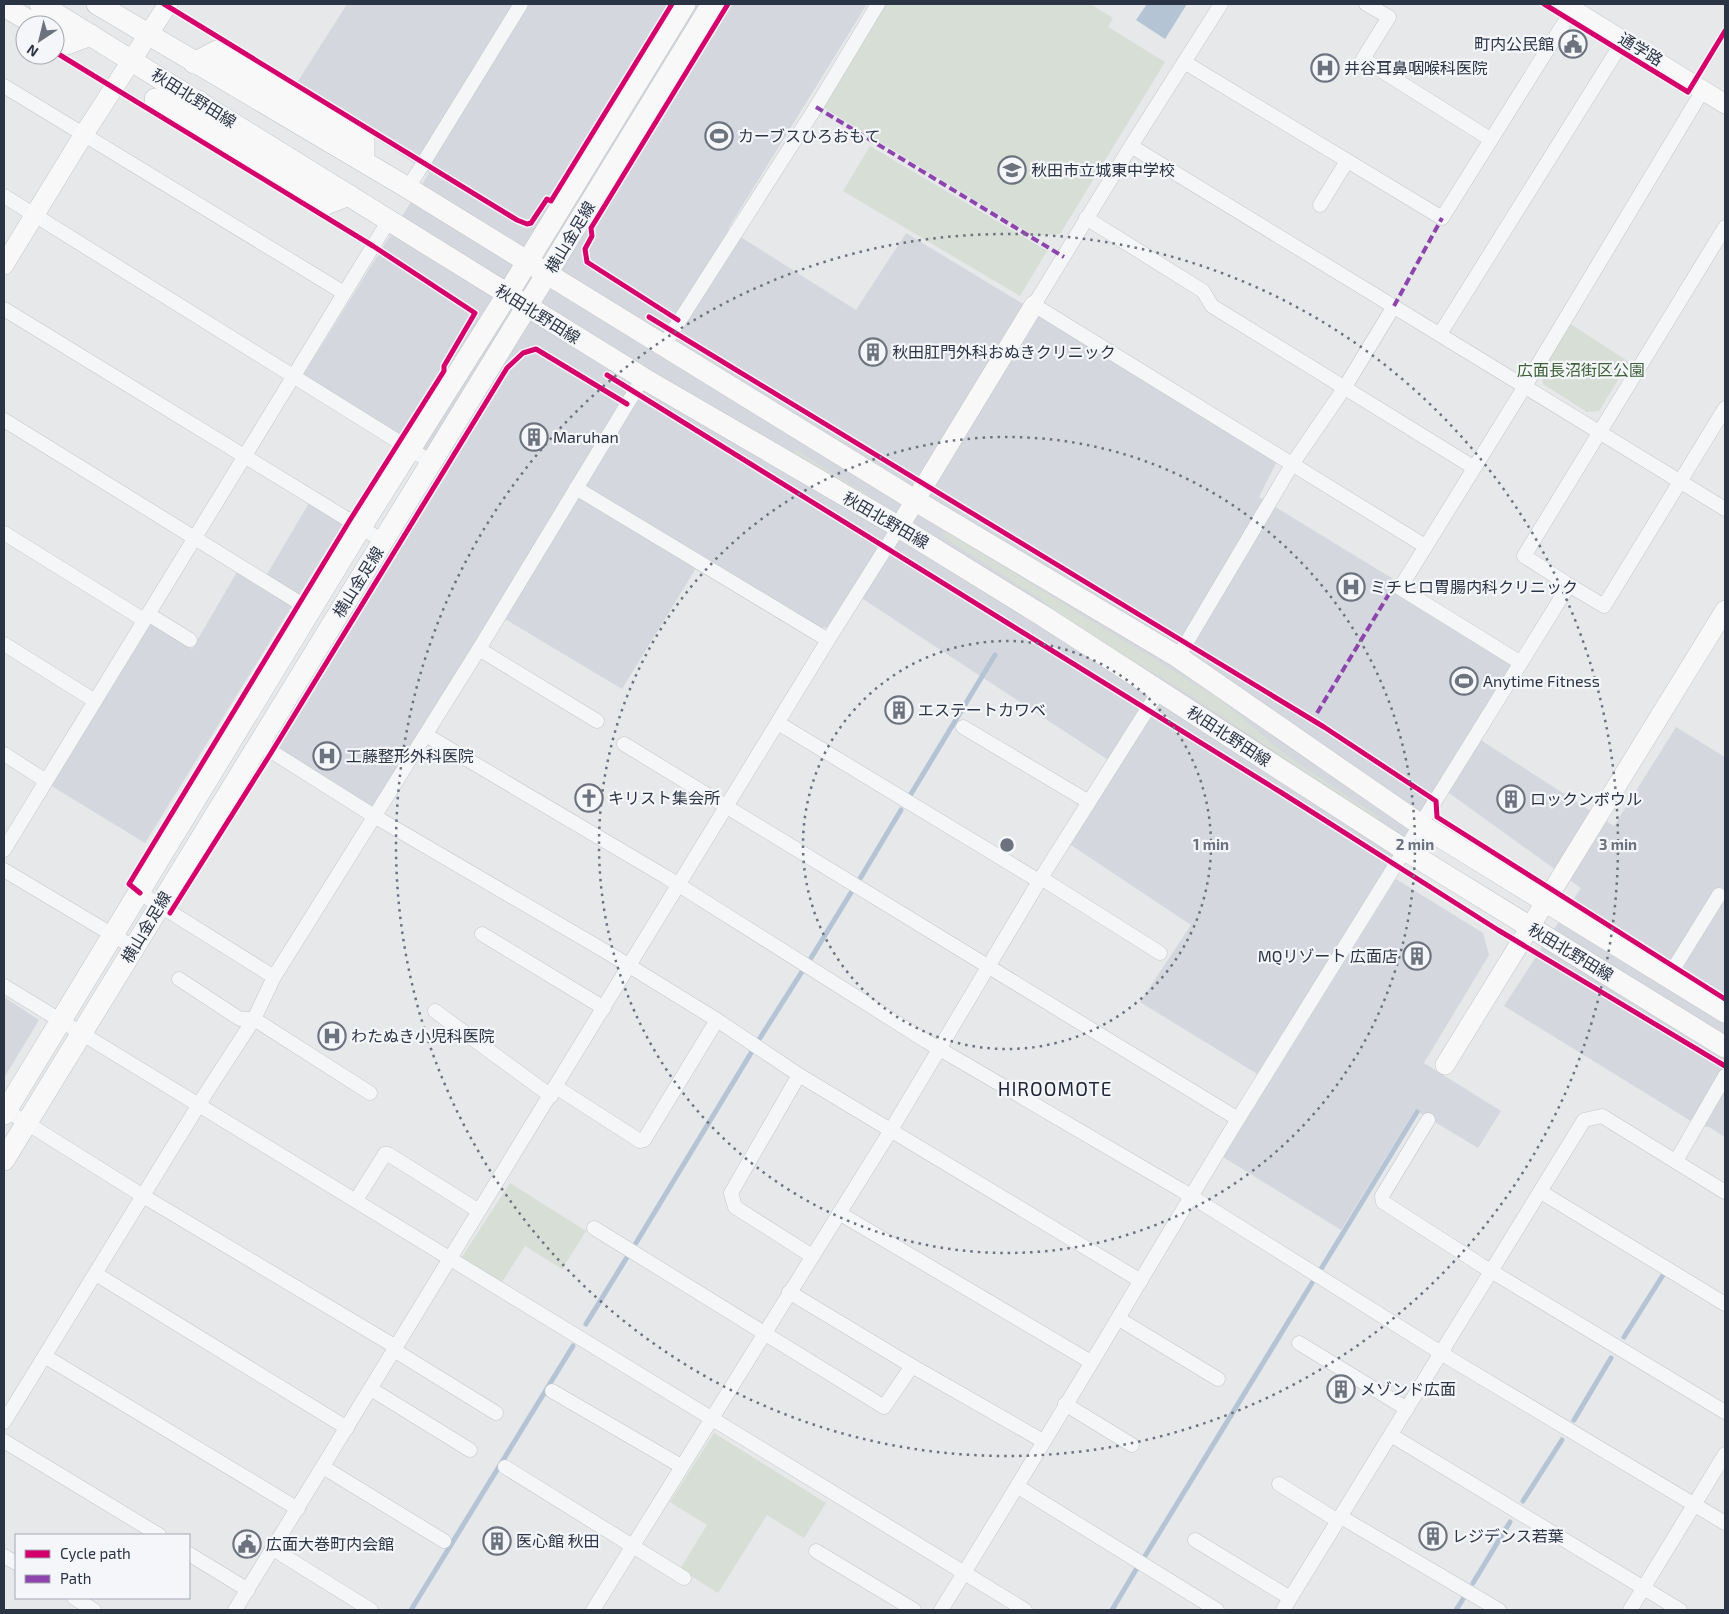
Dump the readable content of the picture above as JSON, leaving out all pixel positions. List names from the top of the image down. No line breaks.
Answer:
{"streets":{"main road":["秋田北野田線","横山金足線"],"cycle path":["通学路"]},"crossings":[["秋田北野田線","横山金足線"]],"districts":["HIROOMOTE"],"parks":["広面長沼街区公園"],"places":{"public building":["町内公民館","広面大巻町内会館"],"hospital":["井谷耳鼻咽喉科医院","ミチヒロ胃腸内科クリニック","工藤整形外科医院","わたぬき小児科医院"],"sports":["カーブスひろおもて","Anytime Fitness"],"school or university":["秋田市立城東中学校"],"building":["秋田肛門外科おぬきクリニック","Maruhan","エステートカワベ","ロックンボウル","MQリゾート 広面店","メゾンド広面","レジデンス若葉","医心館 秋田"],"church":["キリスト集会所"]},"legend":["Cycle path","Path"],"north":"bottom left","rings":["1 min","2 min","3 min"]}
